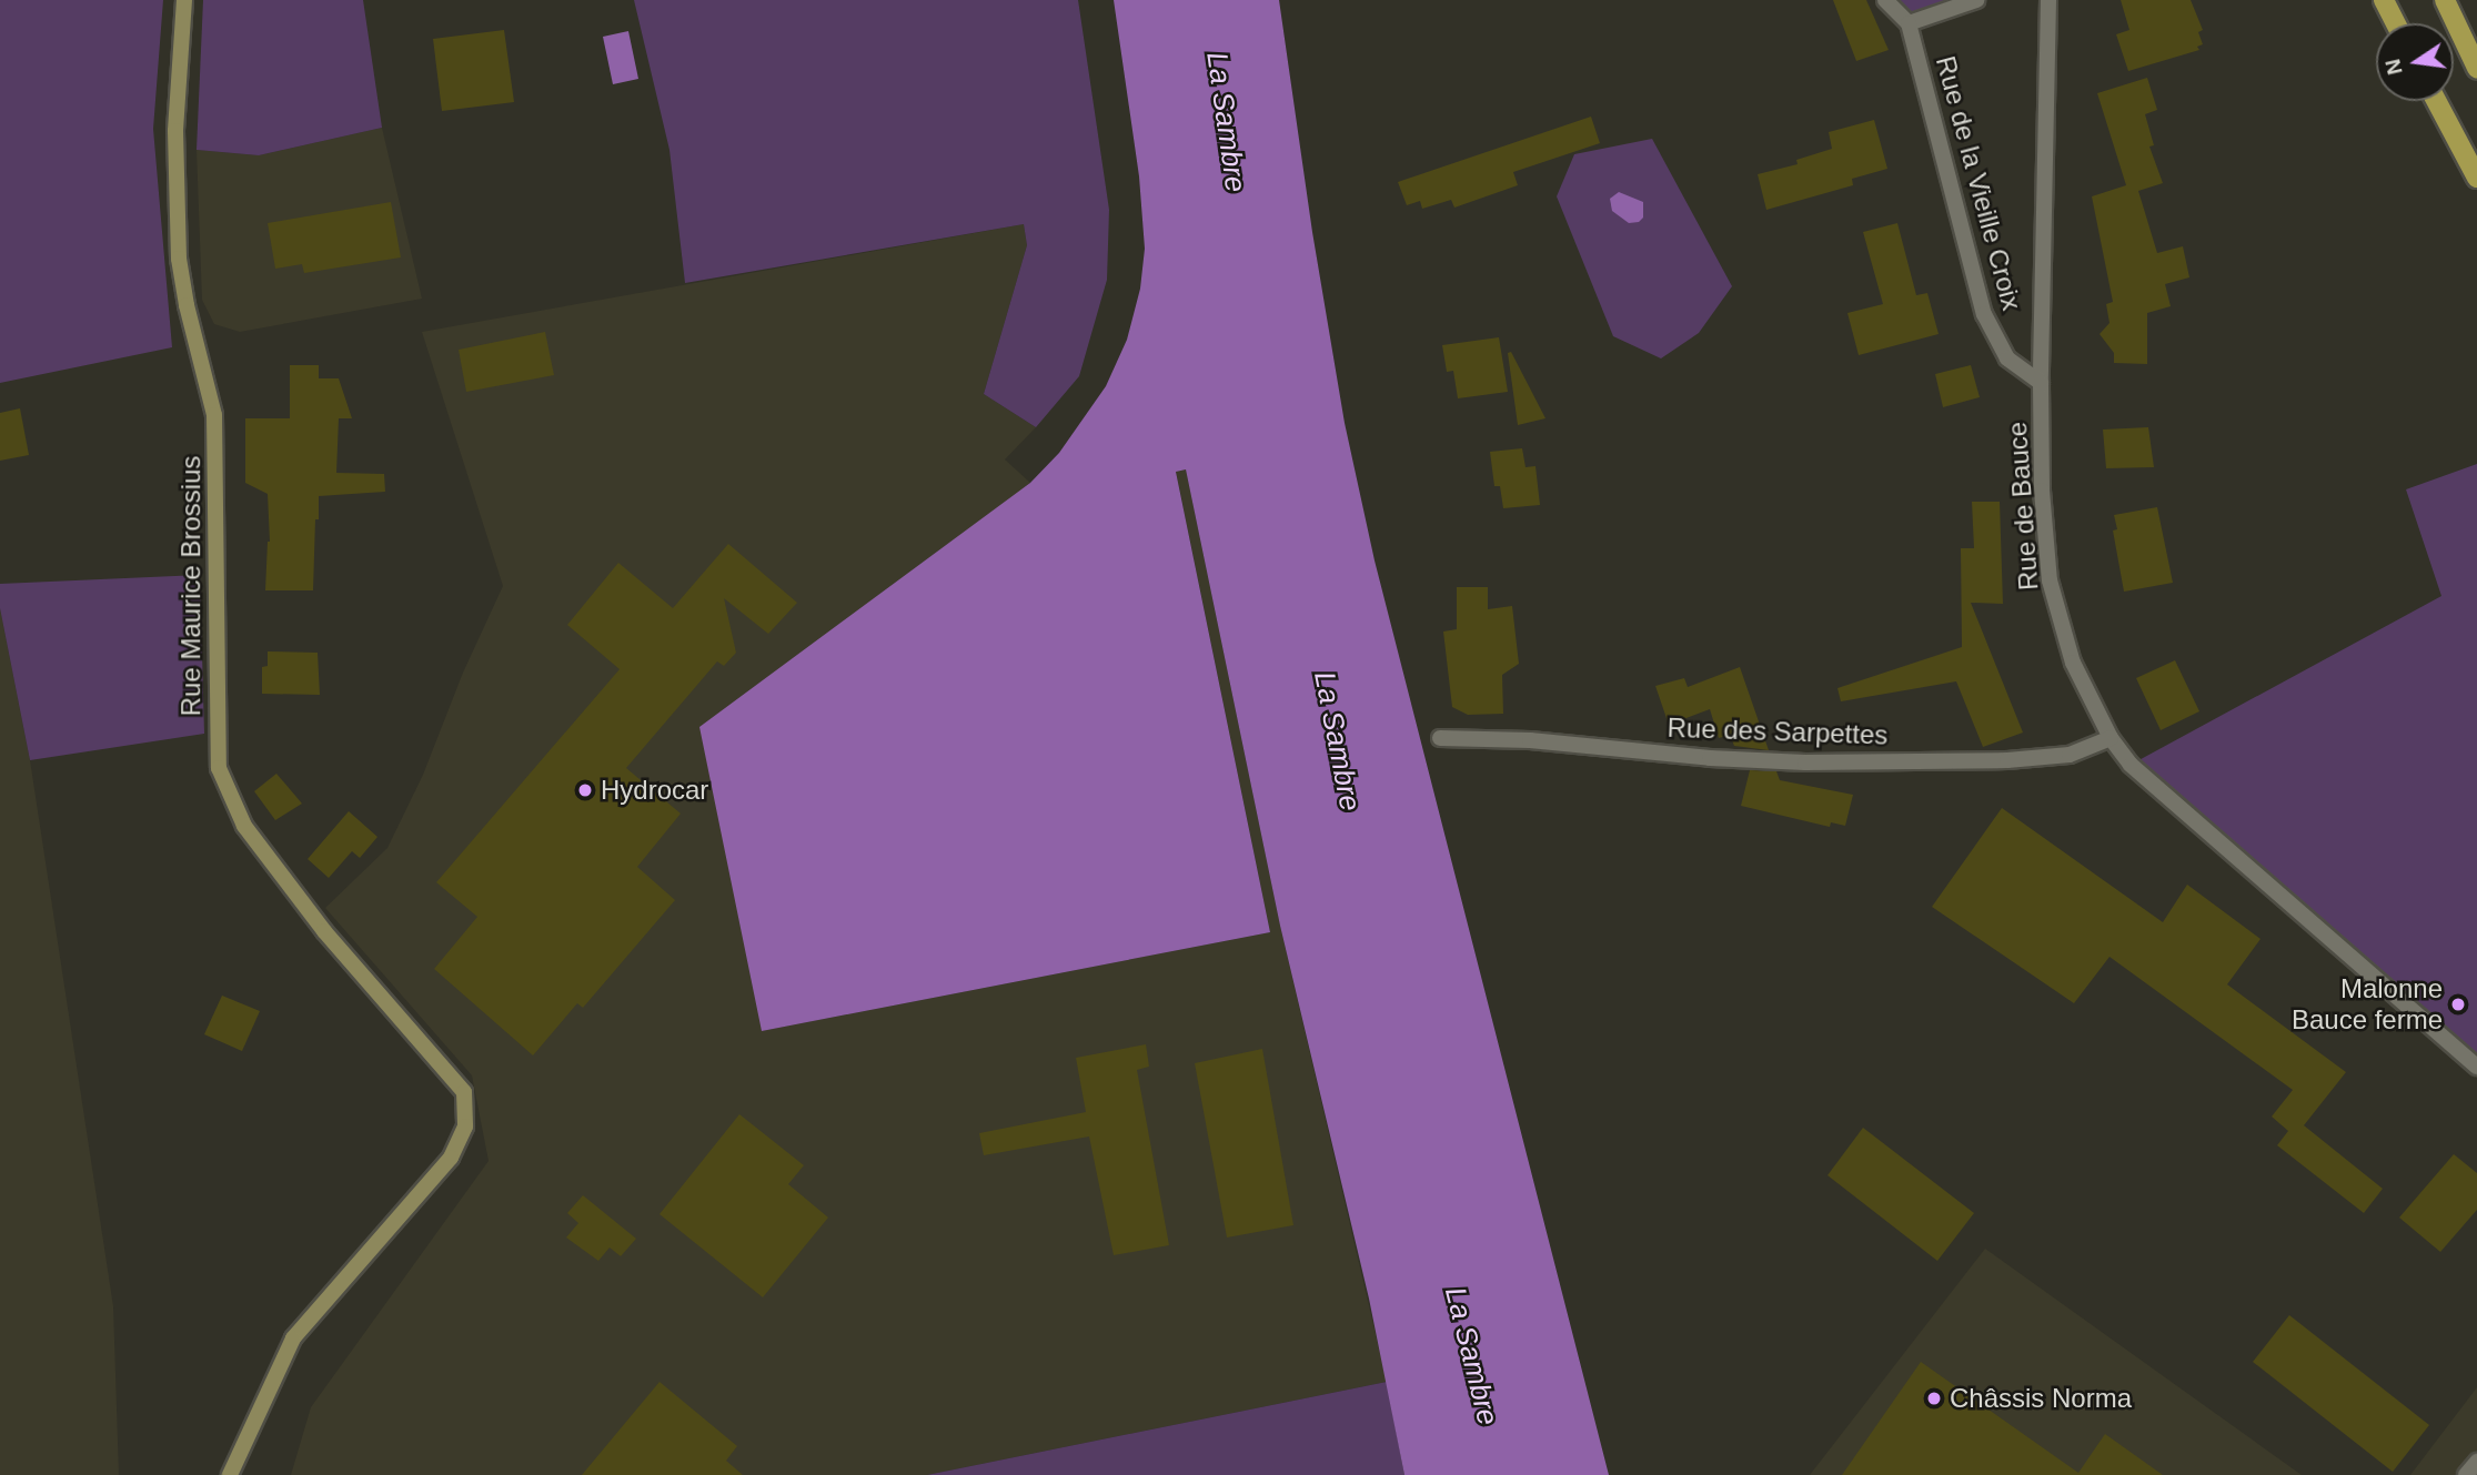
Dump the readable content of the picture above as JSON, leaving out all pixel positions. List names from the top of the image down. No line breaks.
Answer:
{"streets":{"street":["Rue de la Vieille Croix","Rue de Bauce","Rue Maurice Brossius","Rue des Sarpettes"]},"crossings":[["Rue de la Vieille Croix","Rue de Bauce"],["Rue de Bauce","Rue des Sarpettes"]],"water":["La Sambre"],"places":["Hydrocar","Malonne Bauce ferme","Châssis Norma"],"north":"left"}
